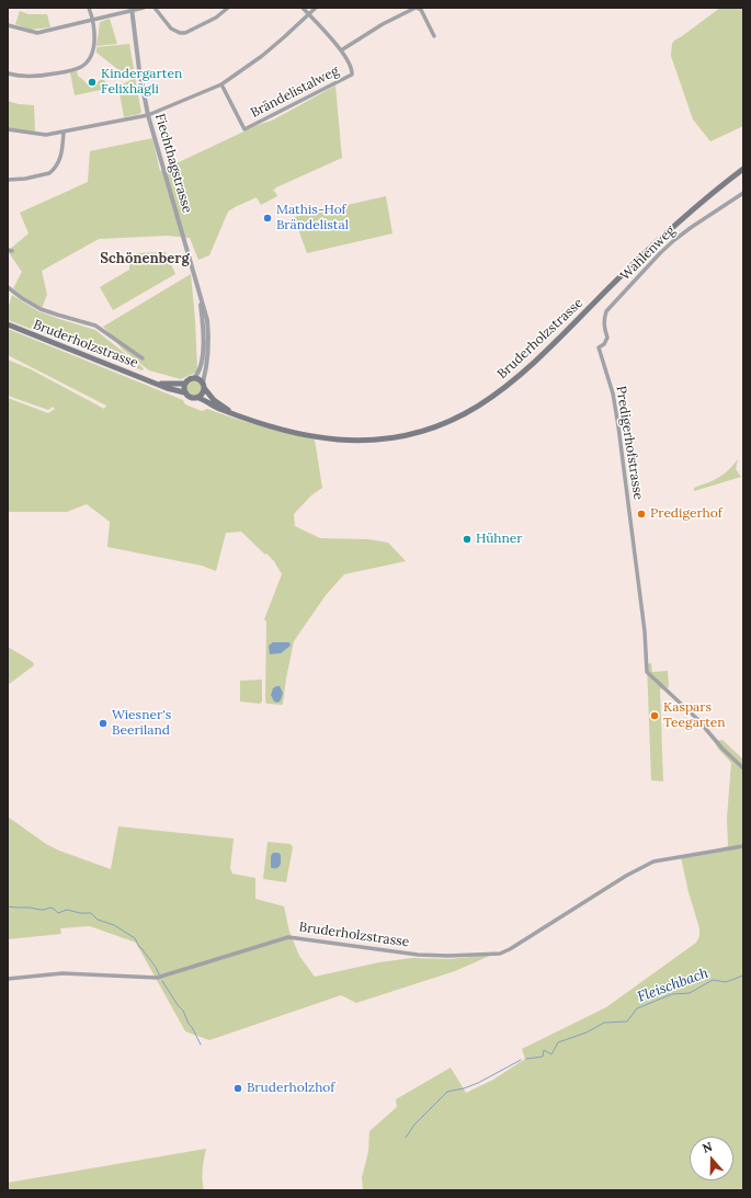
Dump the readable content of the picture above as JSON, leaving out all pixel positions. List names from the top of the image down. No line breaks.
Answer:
{"streets":{"main road":["Bruderholzstrasse"],"street":["Brändelistalweg","Fiechthagstrasse","Wahlenweg","Predigerhofstrasse"]},"crossings":[["Fiechthagstrasse","Bruderholzstrasse"],["Wahlenweg","Predigerhofstrasse"]],"districts":["Schönenberg"],"water":["Fleischbach"],"places":["Kindergarten Felixhägli","Mathis-Hof Brändelistal","Predigerhof","Hühner","Kaspars Teegarten","Wiesner's Beeriland","Bruderholzhof"],"north":"top"}
